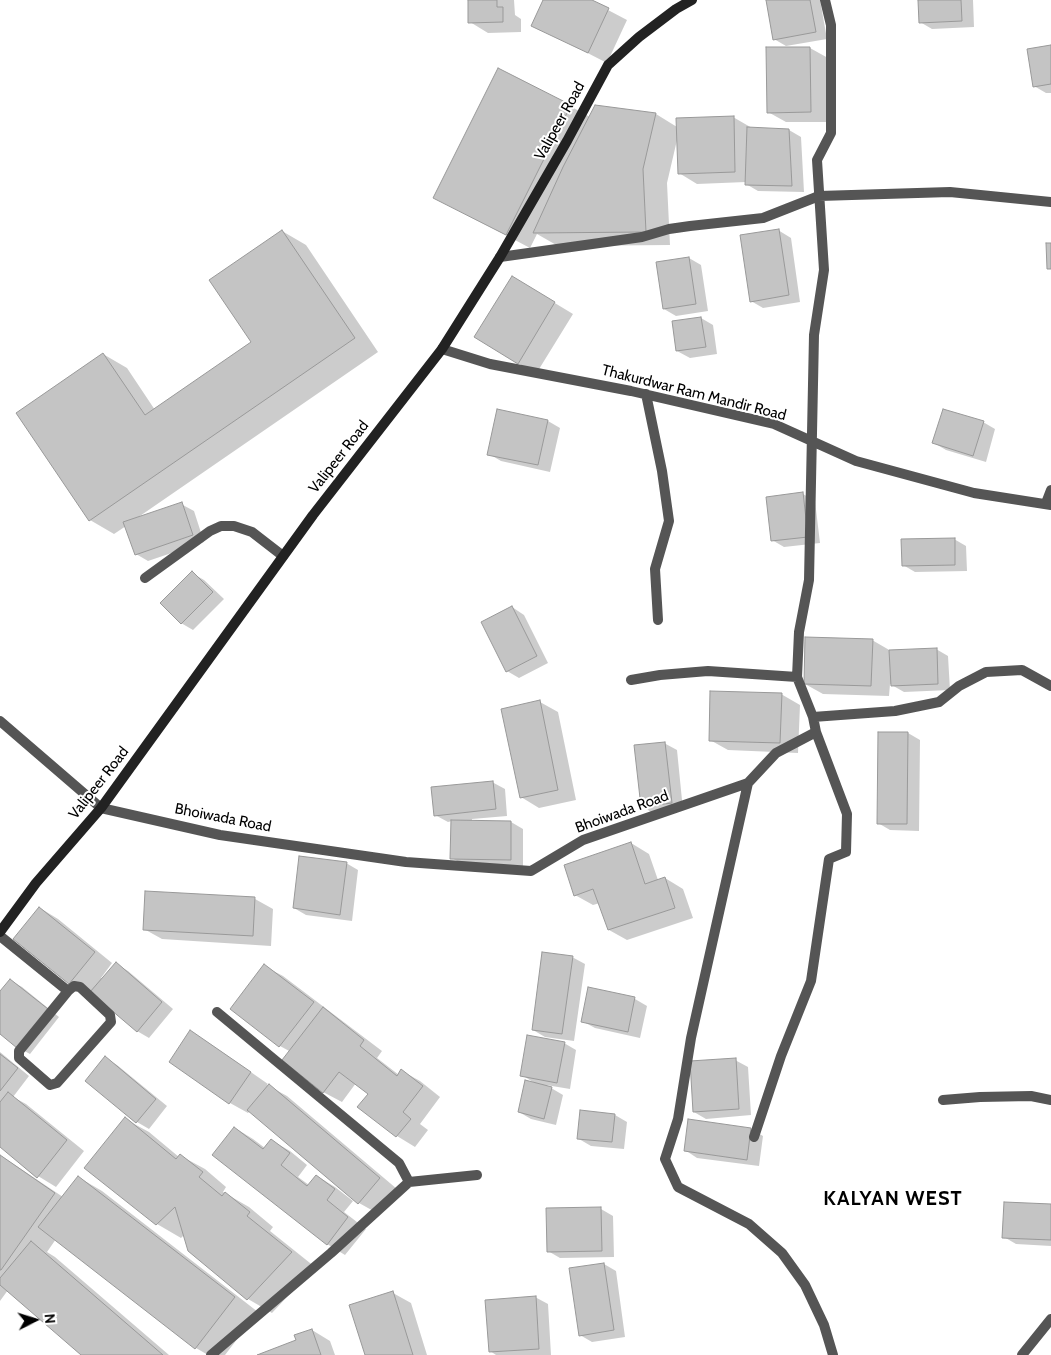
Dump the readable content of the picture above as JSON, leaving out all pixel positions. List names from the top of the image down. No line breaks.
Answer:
{"streets":{"street":["Valipeer Road","Thakurdwar Ram Mandir Road","Bhoiwada Road"]},"crossings":[["Valipeer Road","Thakurdwar Ram Mandir Road"],["Valipeer Road","Bhoiwada Road"]],"districts":["KALYAN WEST"],"north":"right"}
